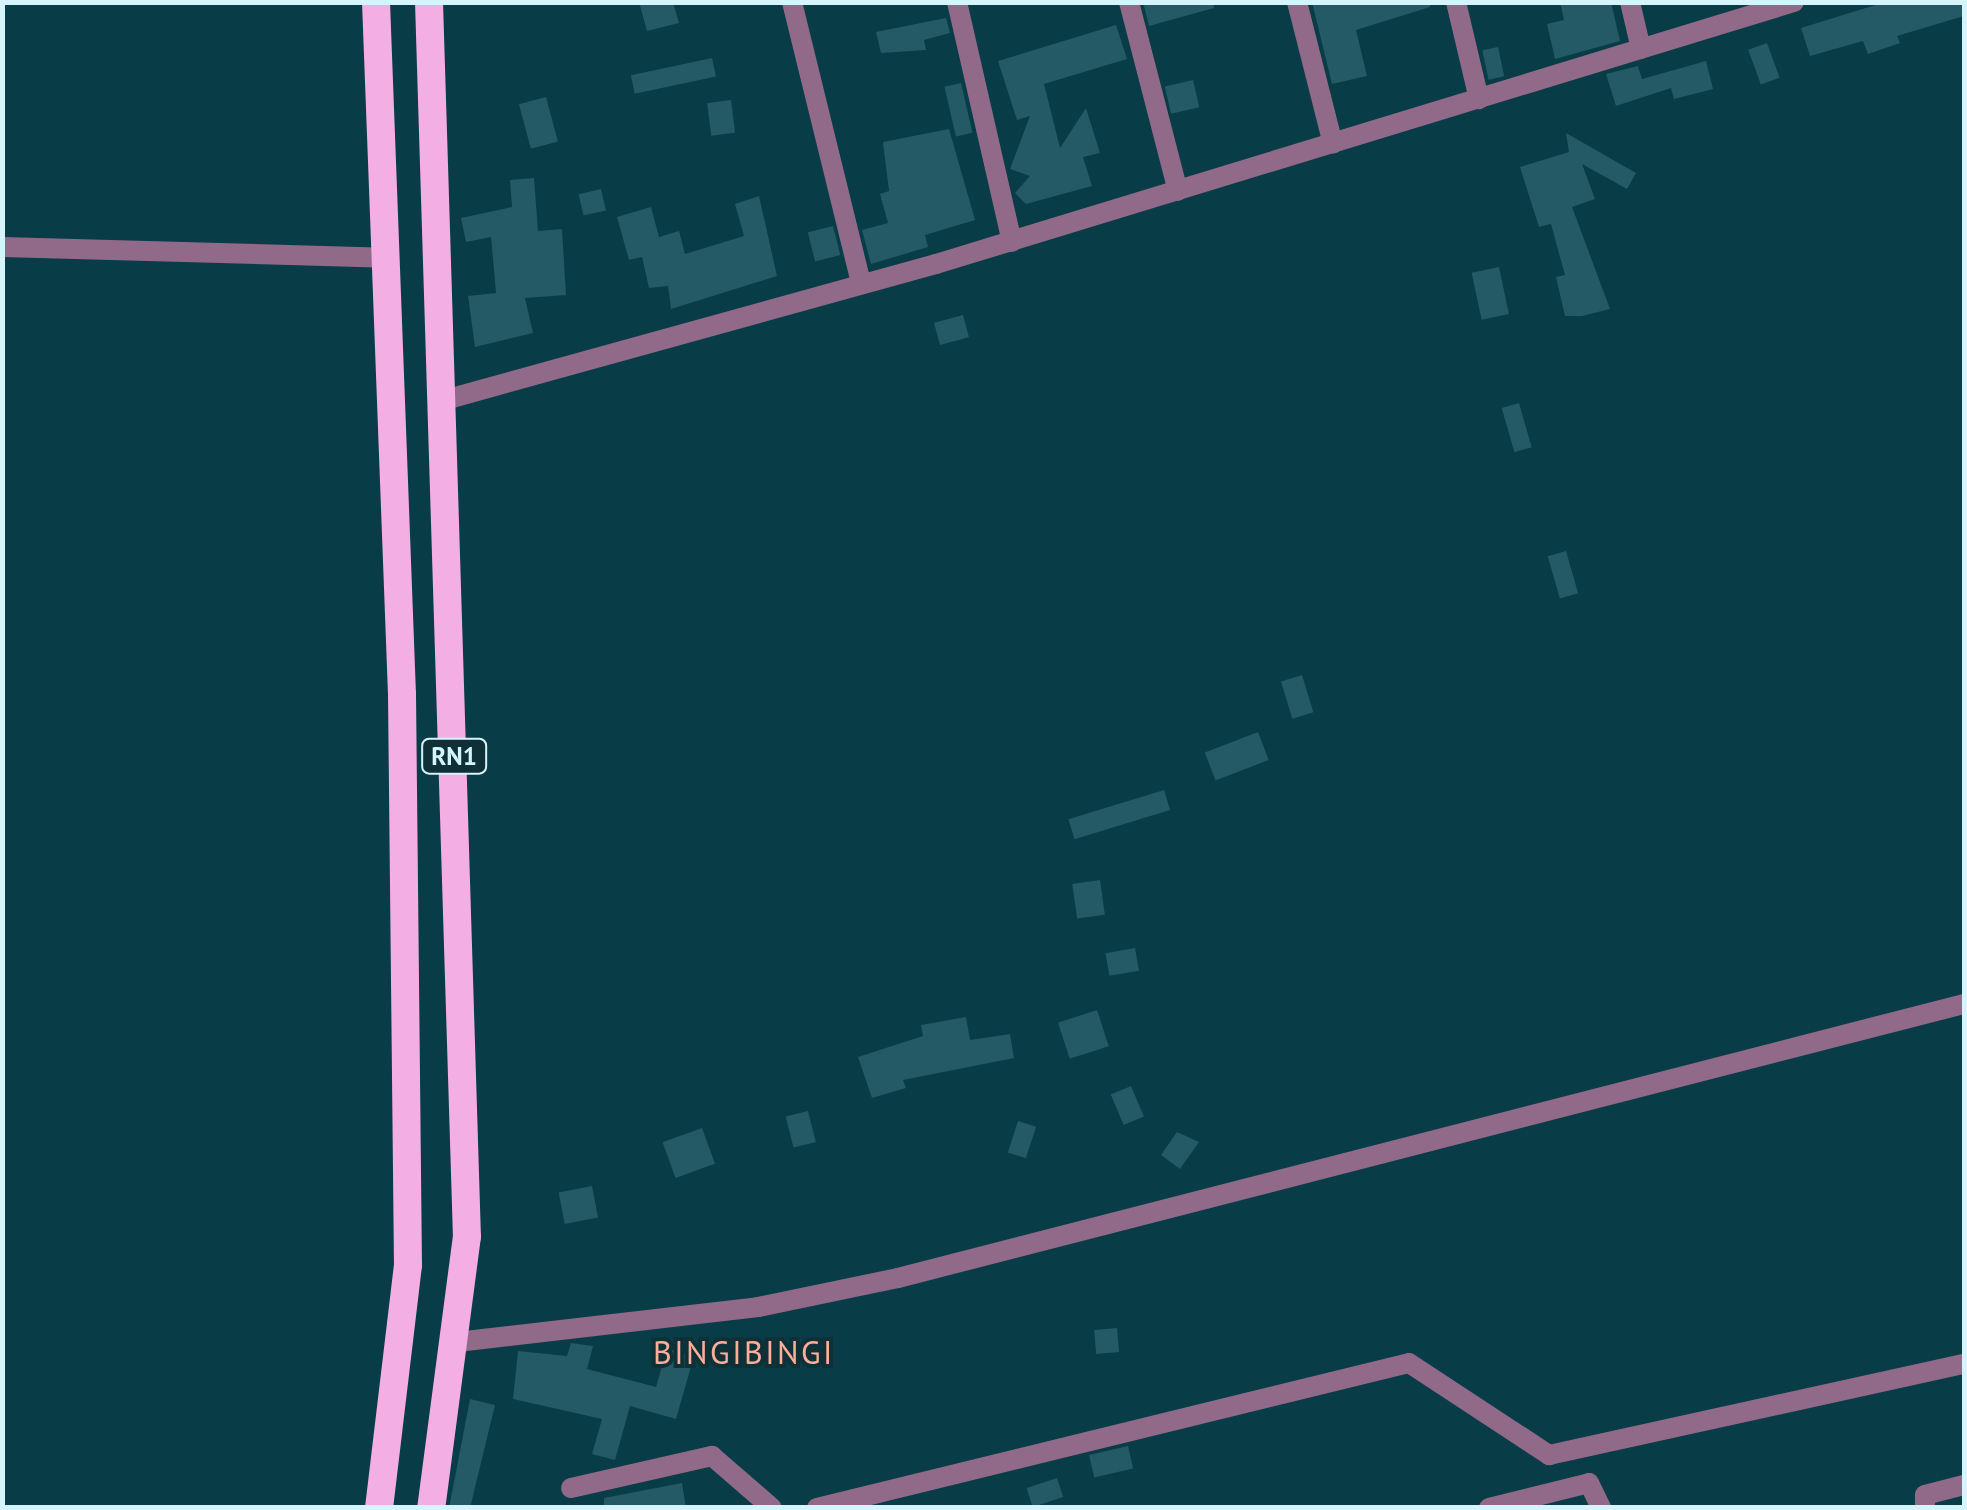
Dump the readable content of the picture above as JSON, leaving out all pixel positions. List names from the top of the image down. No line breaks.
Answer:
{"streets":{"highway":["RN1"]},"districts":["BINGIBINGI"]}
